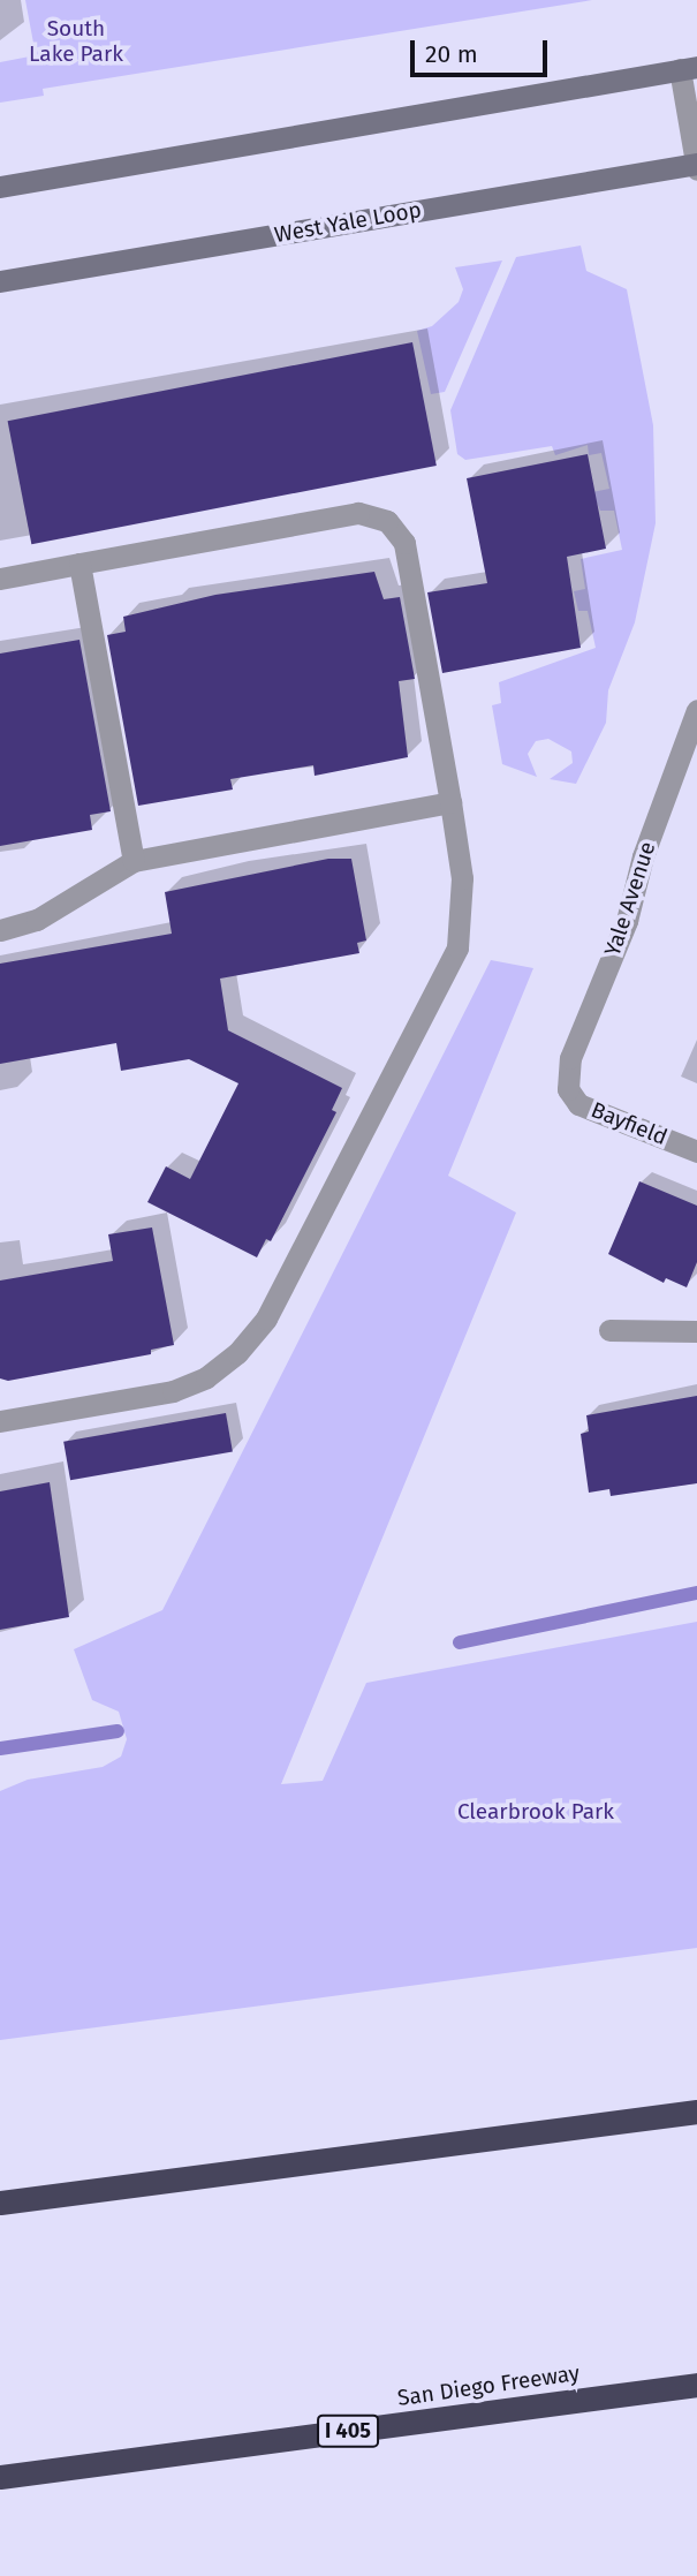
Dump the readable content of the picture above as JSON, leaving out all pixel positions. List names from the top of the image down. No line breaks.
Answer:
{"streets":{"highway":["San Diego Freeway","I 405"],"main road":["West Yale Loop"],"street":["Yale Avenue","Bayfield"]},"crossings":[["Yale Avenue","Bayfield"]],"parks":["South Lake Park","Clearbrook Park"],"scale_bar":"20 m"}
